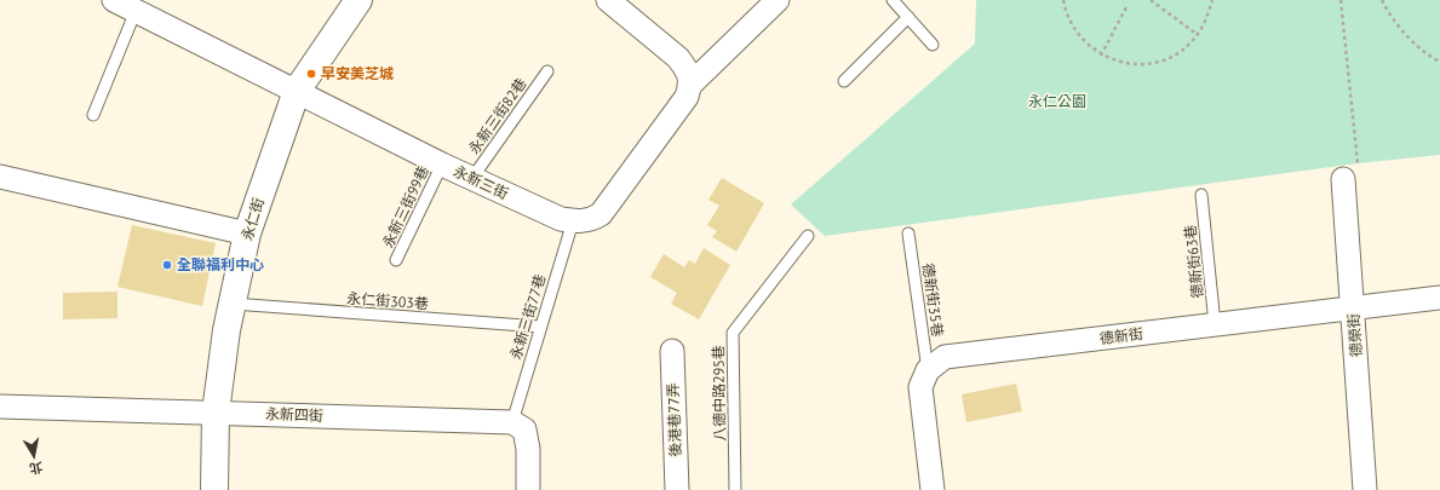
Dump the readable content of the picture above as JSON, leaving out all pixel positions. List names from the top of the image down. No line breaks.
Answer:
{"streets":{"street":["永新三街","永仁街","德榮街","德新街","永新四街","後港巷77弄"],"lane":["永新三街82巷","永新三街99巷","德新街63巷","德新街35巷","永仁街303巷","永新三街77巷","八德中路295巷"]},"crossings":[["永新三街82巷","永新三街"],["永新三街","永新三街99巷"],["永新三街","永仁街"],["永新三街","永新三街77巷"],["永仁街","永仁街303巷"],["永仁街","永新四街"],["德新街63巷","德新街"],["德新街35巷","德新街"],["永仁街303巷","永新三街77巷"],["永新三街77巷","永新四街"],["德榮街","德新街"]],"parks":["永仁公園"],"places":["早安美芝城","全聯福利中心"],"north":"bottom"}
